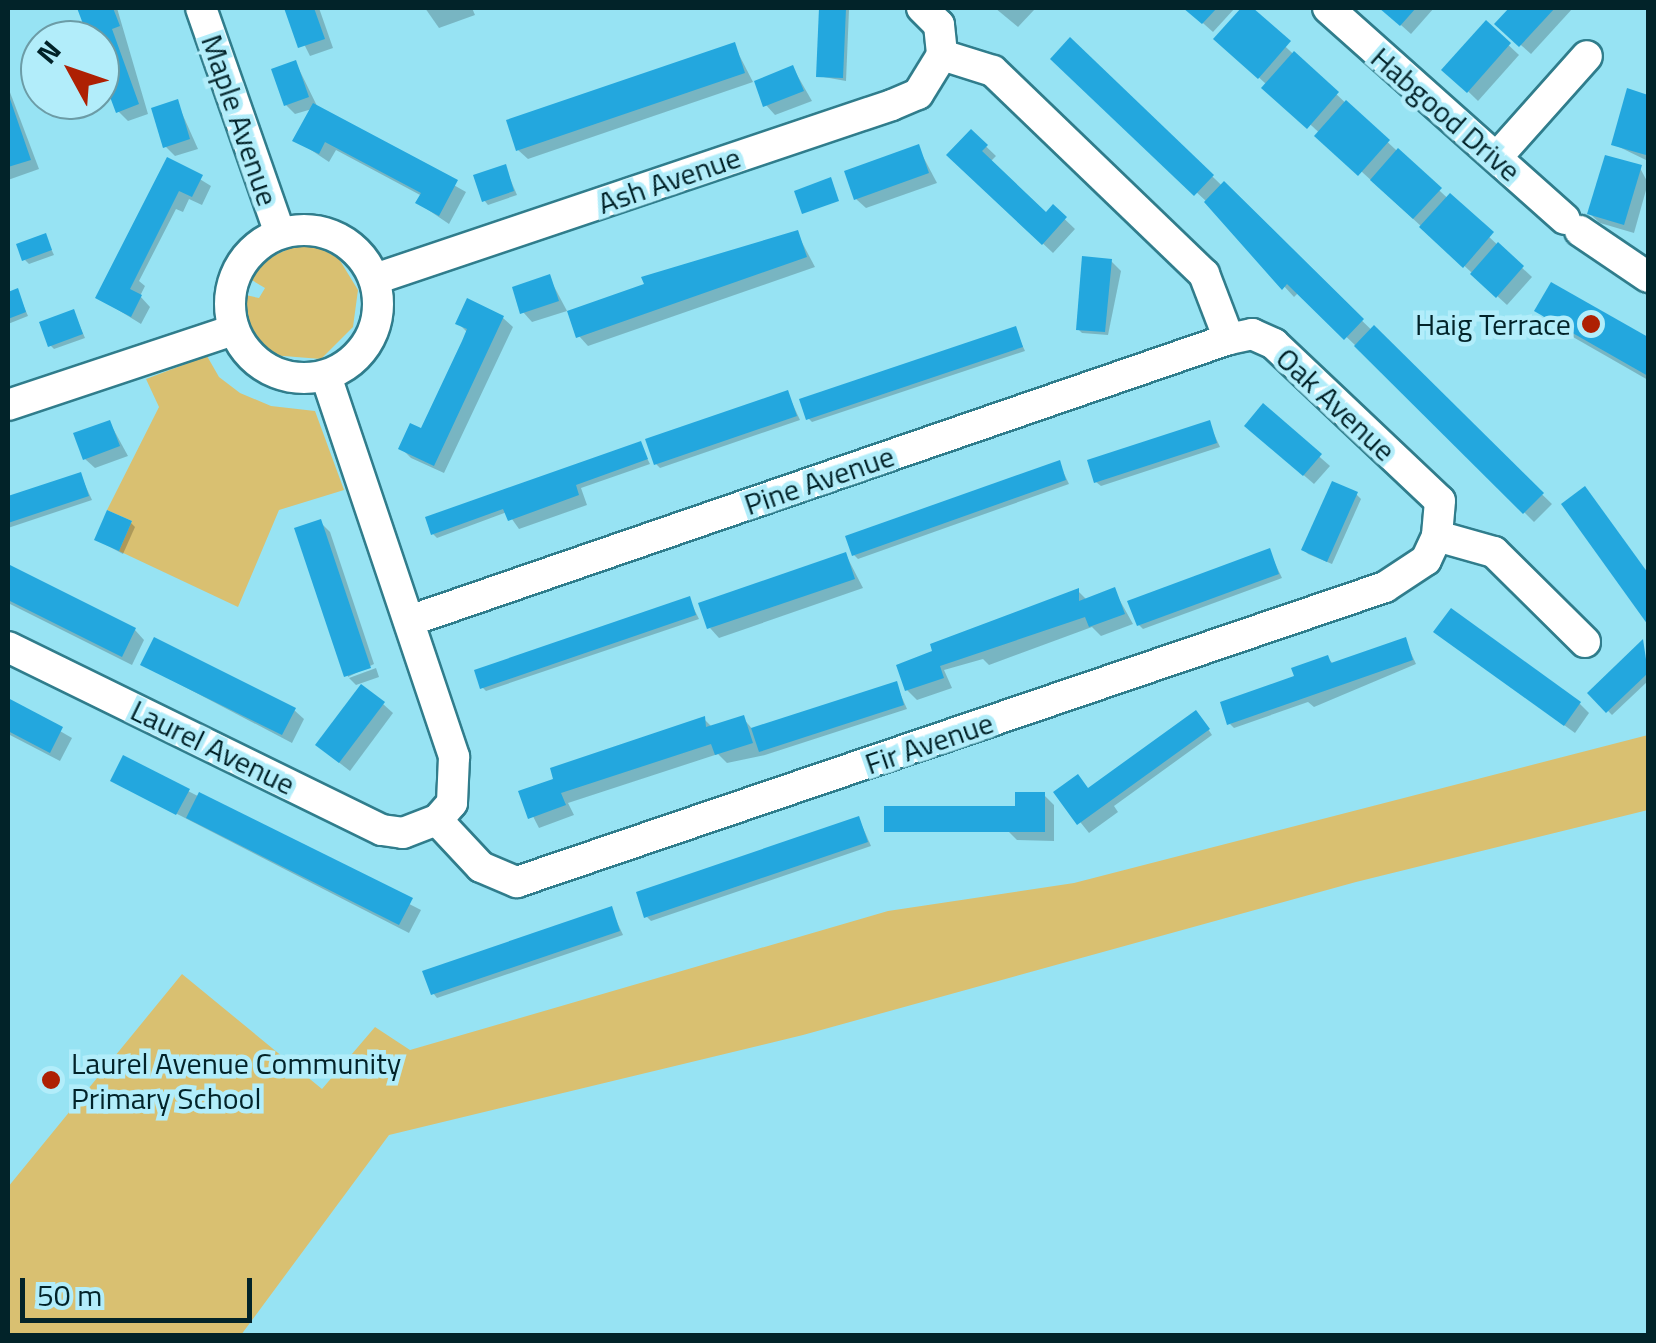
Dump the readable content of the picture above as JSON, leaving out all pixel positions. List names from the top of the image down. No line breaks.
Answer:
{"streets":{"street":["Habgood Drive","Maple Avenue","Ash Avenue","Oak Avenue","Pine Avenue","Fir Avenue","Laurel Avenue"]},"crossings":[["Maple Avenue","Ash Avenue"],["Oak Avenue","Pine Avenue"],["Oak Avenue","Fir Avenue"],["Fir Avenue","Laurel Avenue"]],"places":["Haig Terrace","Laurel Avenue Community Primary School"],"scale_bar":"50 m","north":"top left"}
